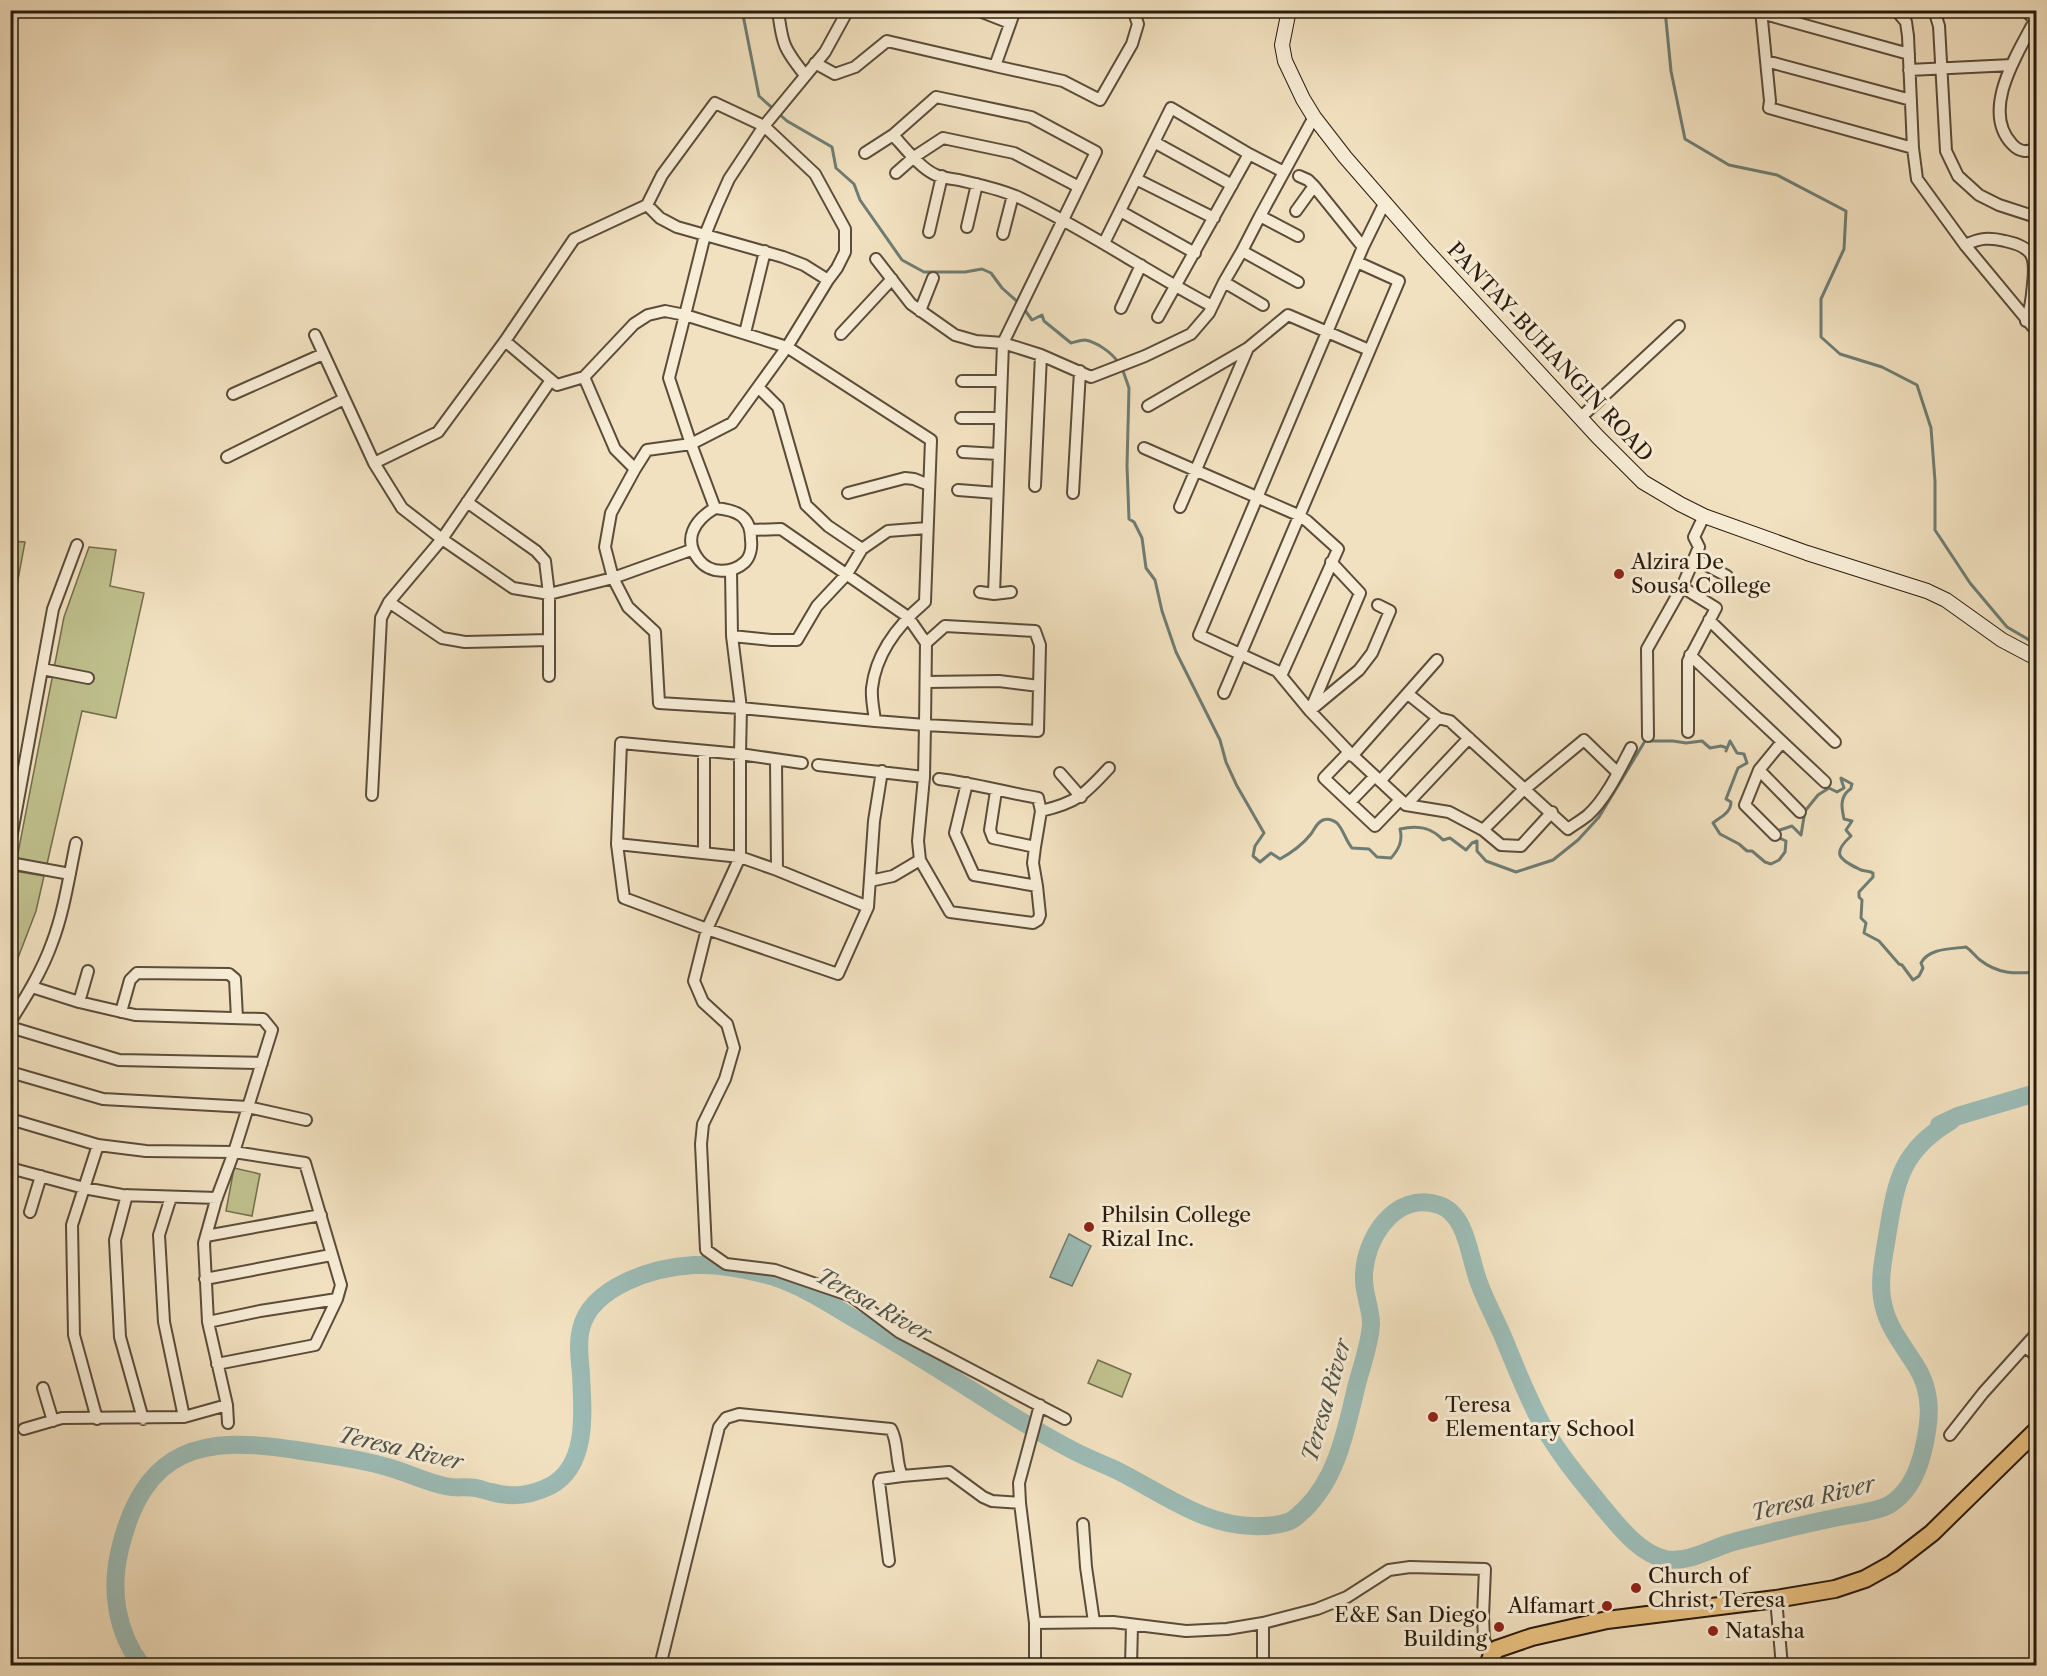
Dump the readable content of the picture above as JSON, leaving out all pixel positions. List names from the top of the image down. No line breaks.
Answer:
{"streets":{"street":["PANTAY-BUHANGIN ROAD"]},"water":["Teresa River"],"places":["Alzira De Sousa College","Philsin College Rizal Inc.","Teresa Elementary School","Church of Christ, Teresa","Alfamart","E&E San Diego Building","Natasha"]}
